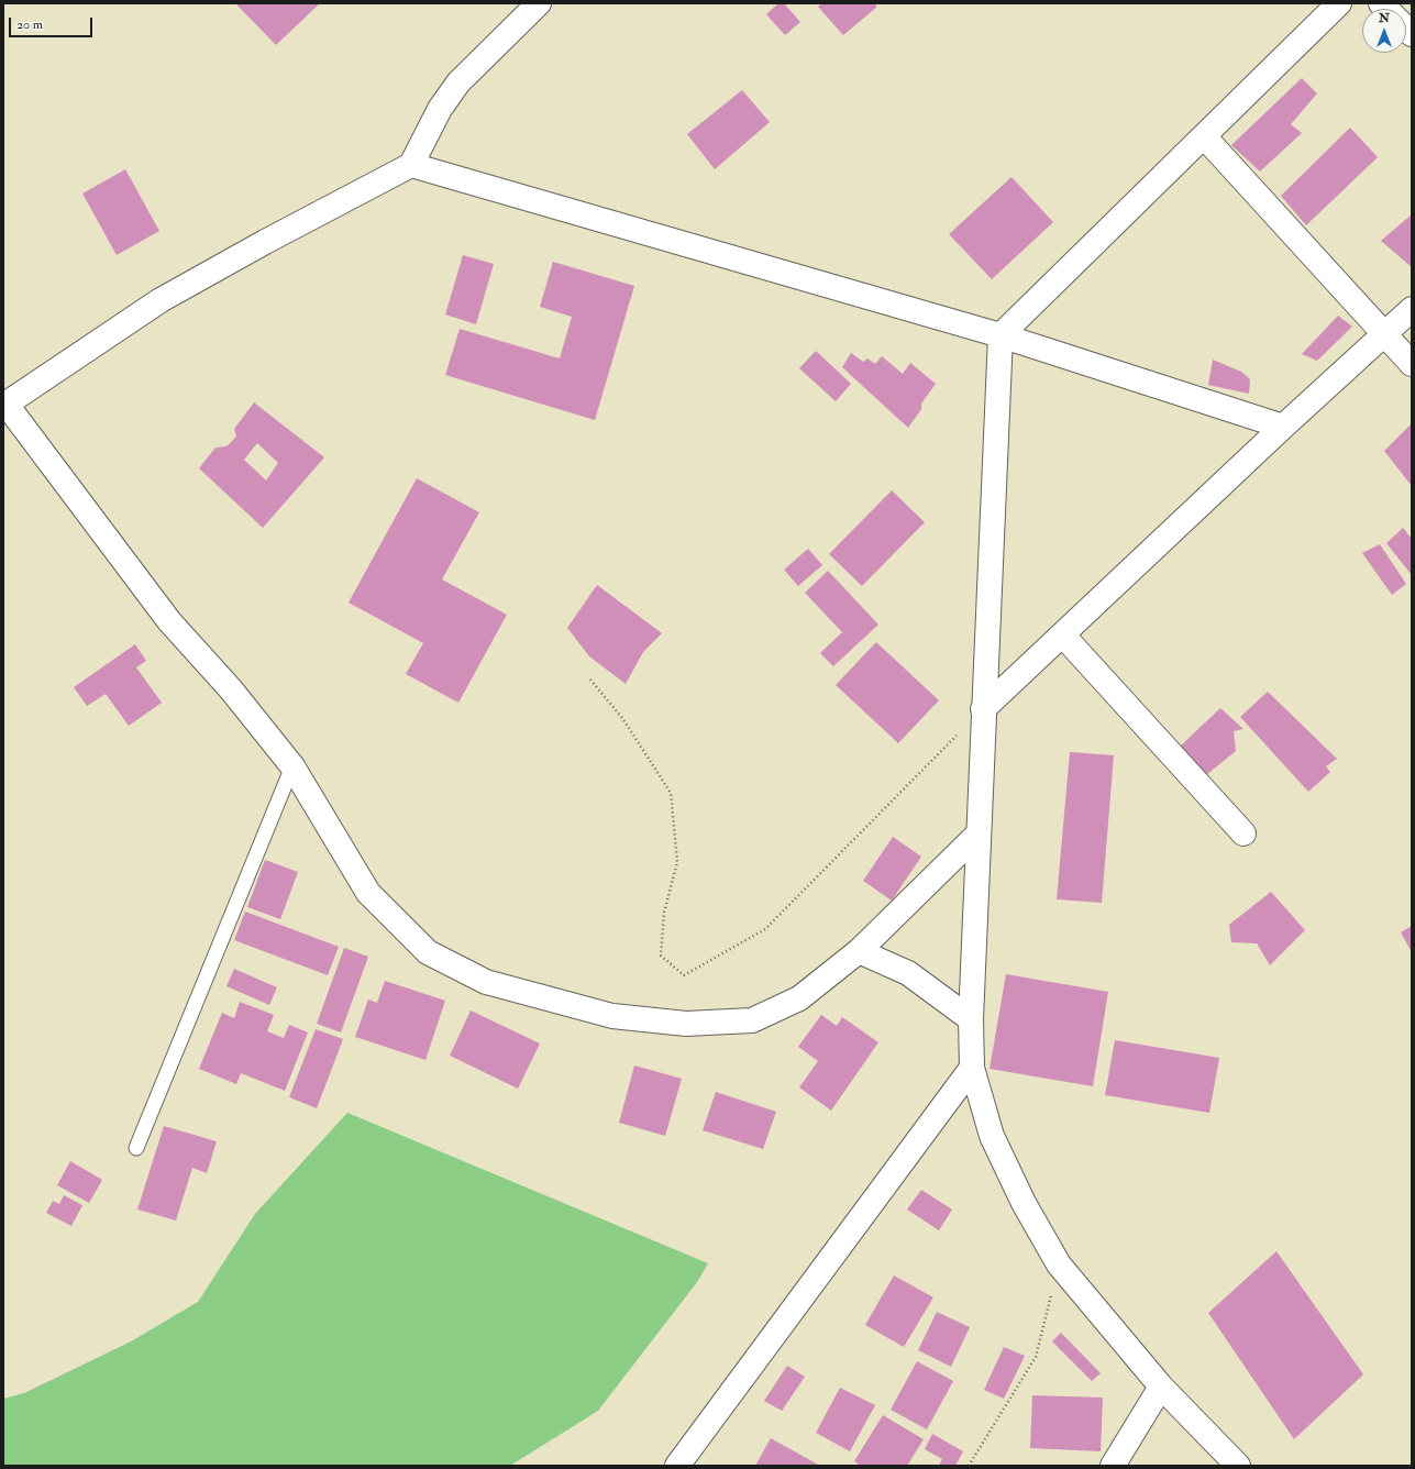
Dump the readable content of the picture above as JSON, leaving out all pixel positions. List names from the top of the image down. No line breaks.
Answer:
{"scale_bar":"20 m","north":"top"}
